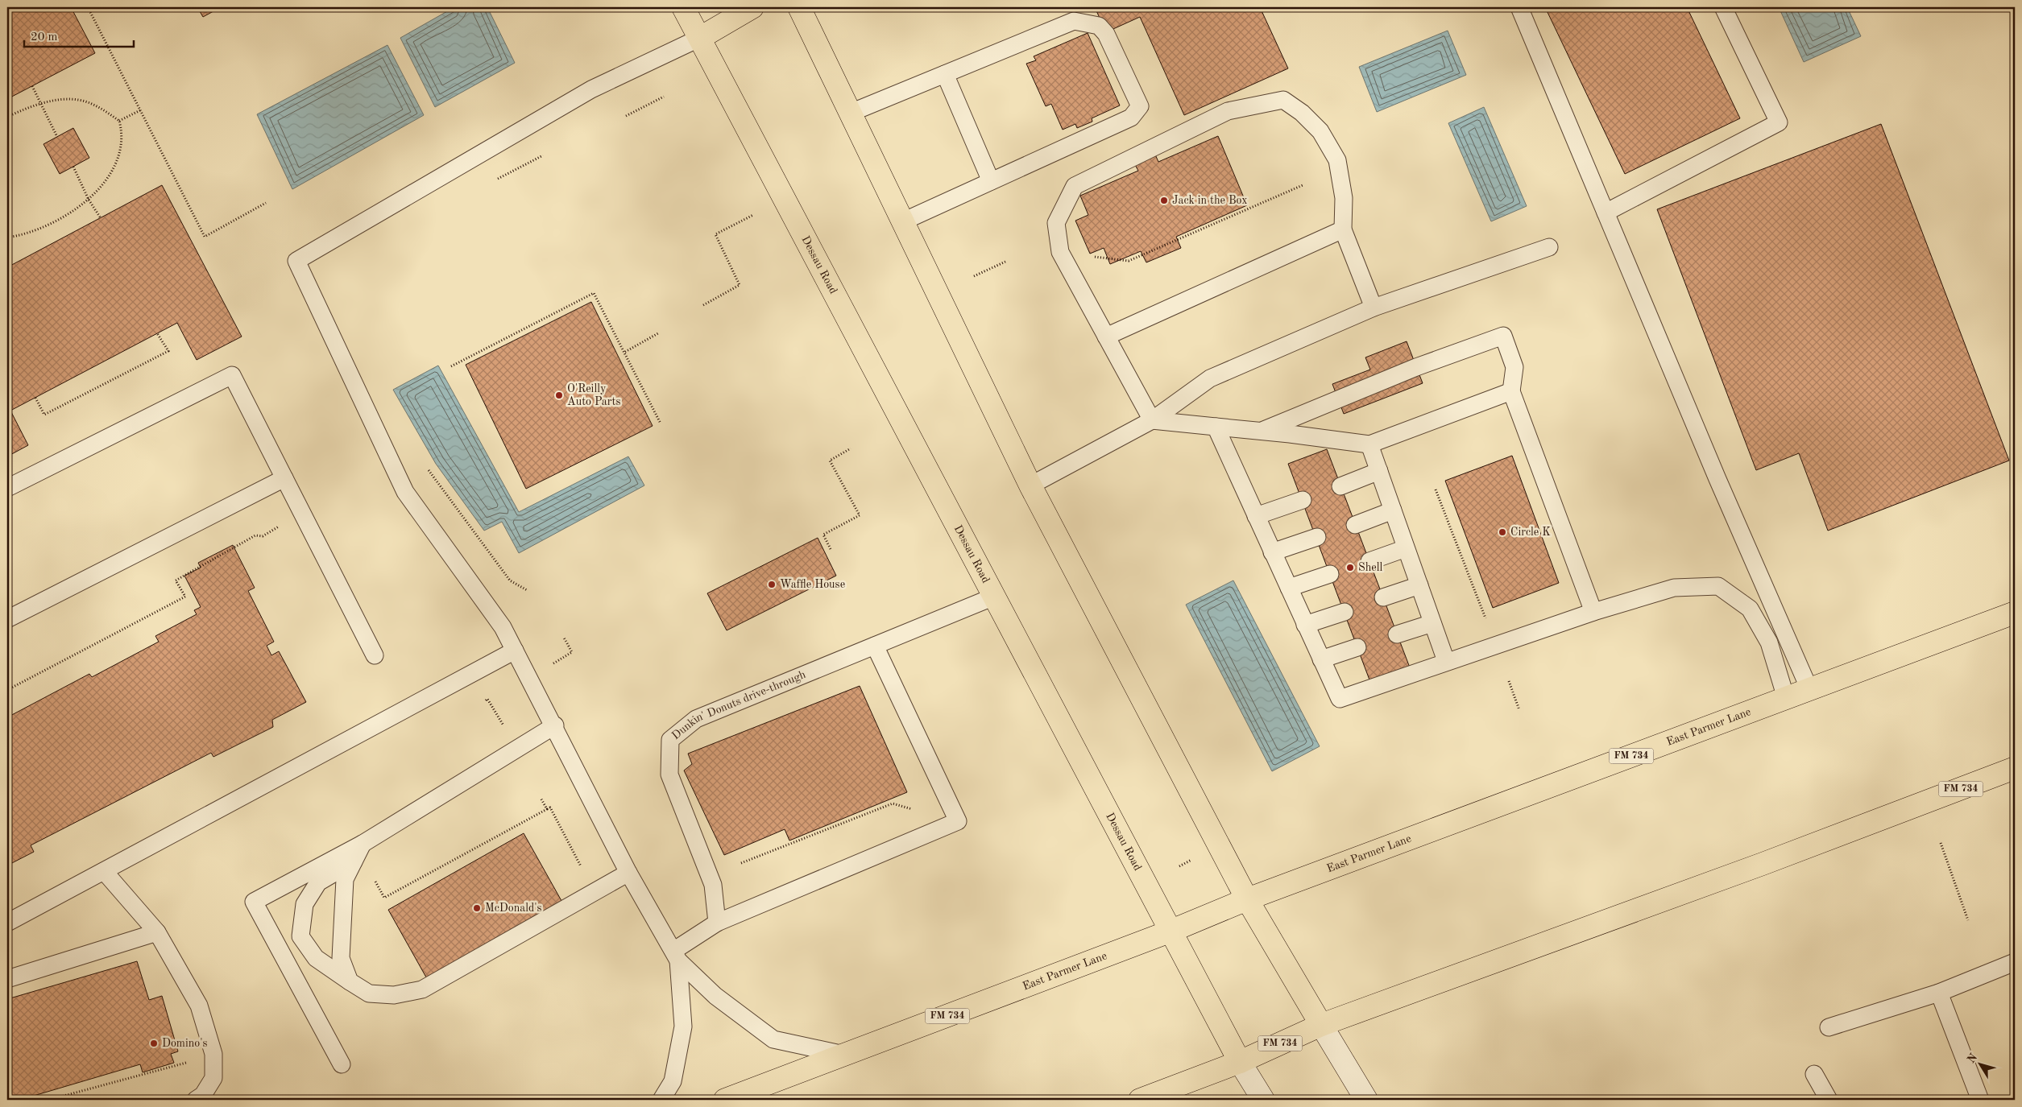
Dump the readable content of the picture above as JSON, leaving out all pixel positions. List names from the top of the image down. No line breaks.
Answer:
{"streets":{"main road":["Dessau Road","East Parmer Lane","FM 734"],"lane":["Dunkin' Donuts drive-through"]},"crossings":[["Dessau Road","Dunkin' Donuts drive-through"],["Dessau Road","East Parmer Lane"],["Dessau Road","FM 734"]],"places":["Jack in the Box","O'Reilly Auto Parts","Circle K","Shell","Waffle House","McDonald's","Domino's"],"scale_bar":"20 m","north":"top left"}
